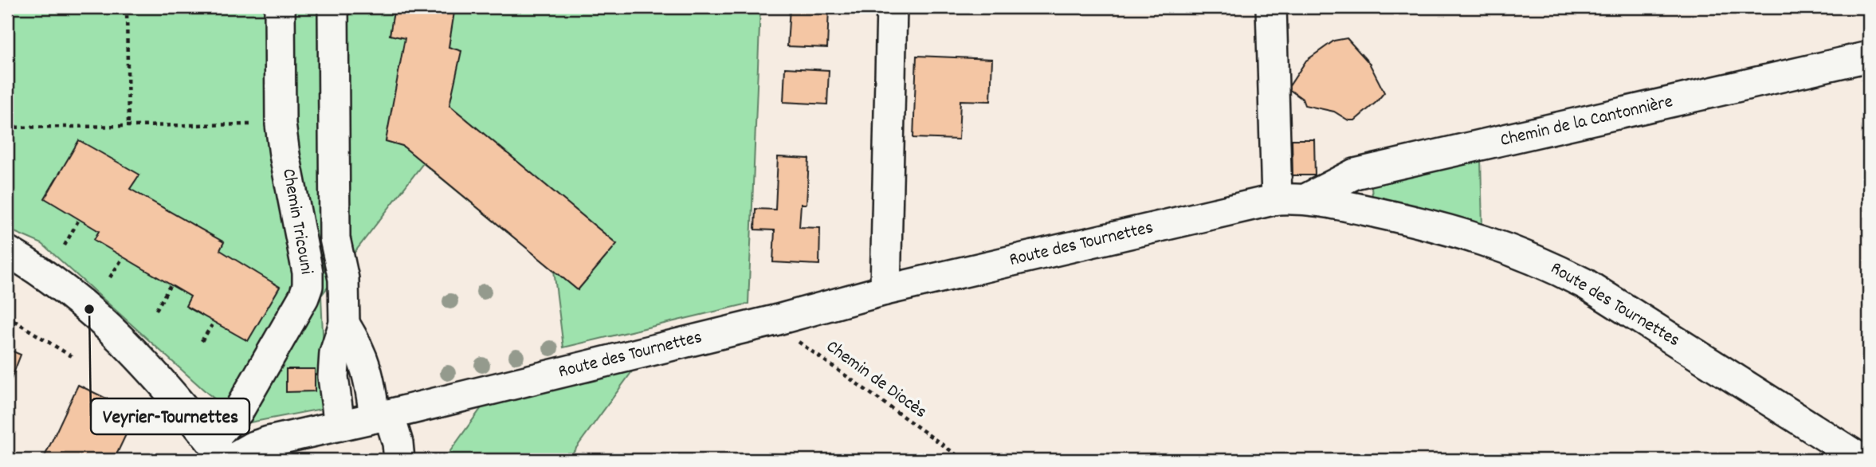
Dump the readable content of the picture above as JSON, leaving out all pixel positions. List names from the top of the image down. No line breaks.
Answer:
{"streets":{"street":["Chemin de la Cantonnière","Chemin Tricouni","Route des Tournettes"],"path":["Chemin de Diocès"]},"crossings":[["Chemin de la Cantonnière","Route des Tournettes"],["Chemin Tricouni","Route des Tournettes"],["Route des Tournettes","Chemin de Diocès"]],"places":["Veyrier-Tournettes"]}
